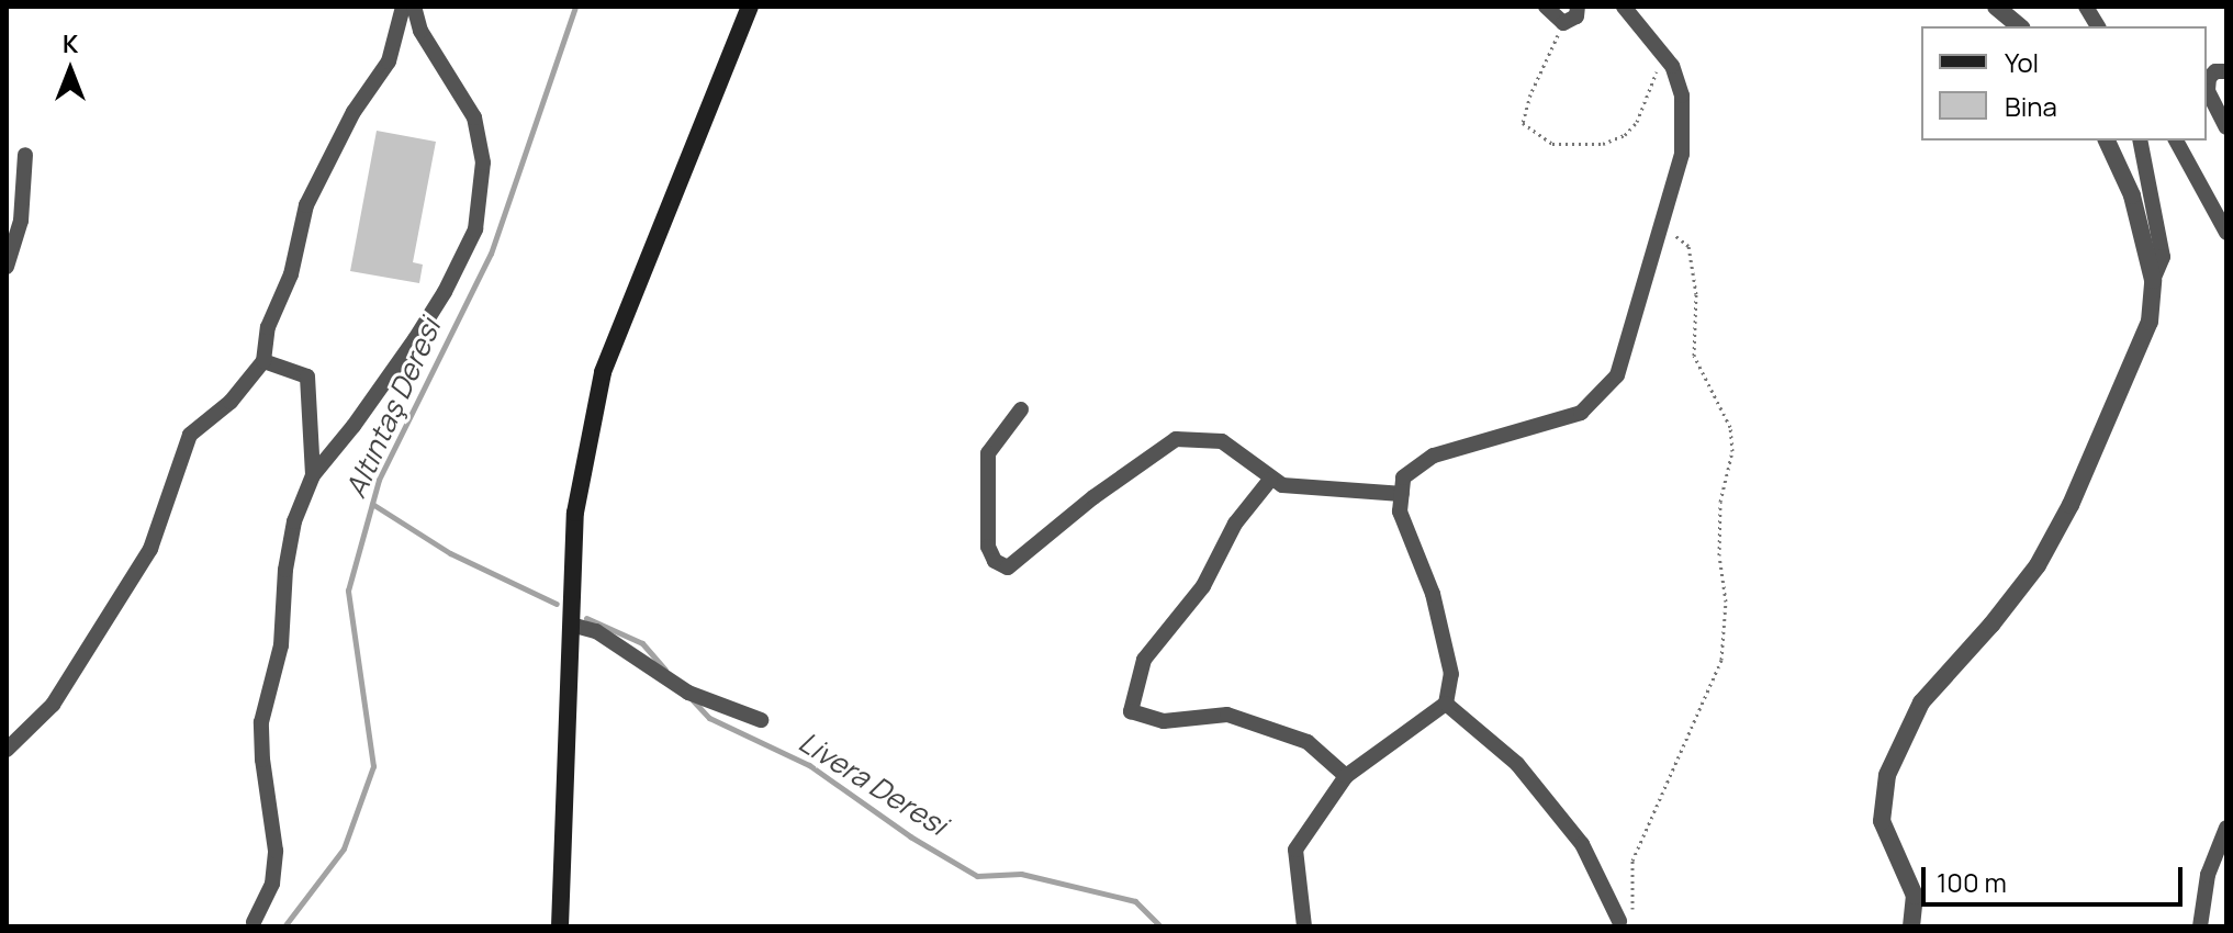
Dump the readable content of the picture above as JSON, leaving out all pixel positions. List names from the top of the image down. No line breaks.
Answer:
{"water":["Altıntaş Deresi","Livera Deresi"],"legend":["Yol","Bina"],"scale_bar":"100 m","north":"top"}
